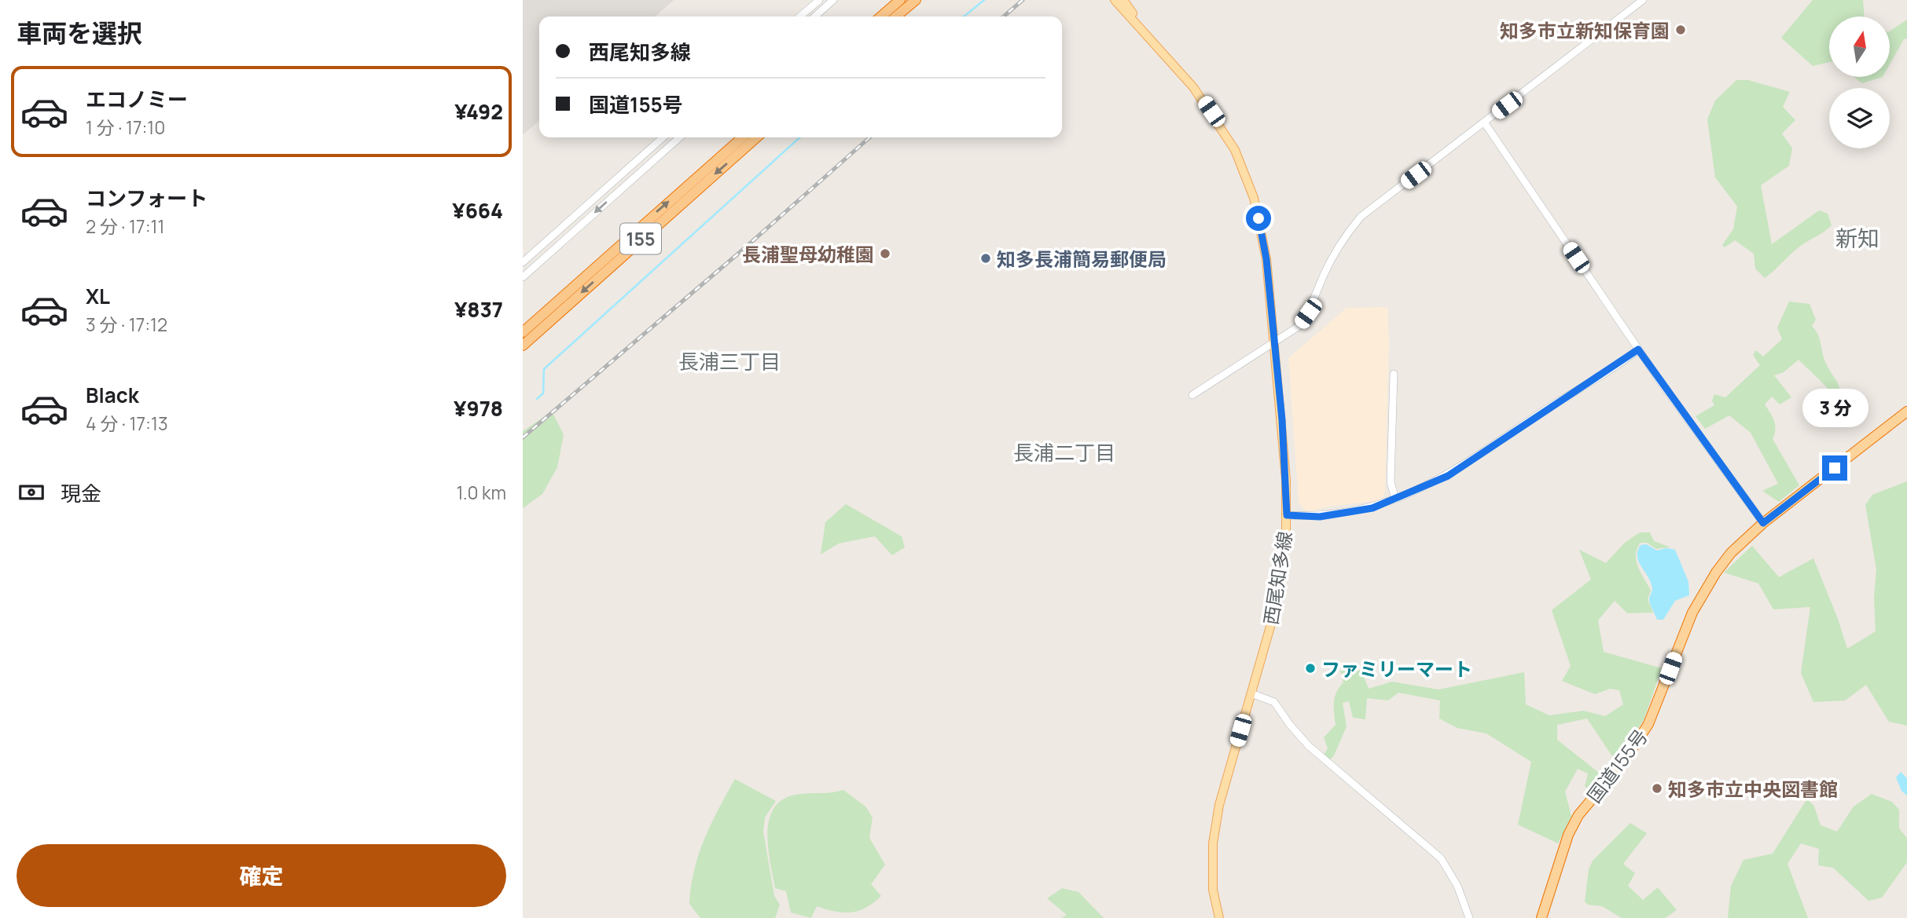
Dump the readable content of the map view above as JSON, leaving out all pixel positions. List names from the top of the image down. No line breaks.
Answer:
{"streets":{"highway":["155","国道155号"],"main road":["西尾知多線"]},"districts":["新知","長浦三丁目","長浦二丁目"],"places":["知多市立新知保育園","長浦聖母幼稚園","知多長浦簡易郵便局","ファミリーマート","知多市立中央図書館"],"north":"top","page":{"heading":"車両を選択","banner":["西尾知多線","国道155号"],"list":[{"name":"エコノミー","note":"1 分 · 17:10","value":"¥492"},{"name":"コンフォート","note":"2 分 · 17:11","value":"¥664"},{"name":"XL","note":"3 分 · 17:12","value":"¥837"},{"name":"Black","note":"4 分 · 17:13","value":"¥978"}],"bubble":"3 分","pay":["現金","1.0 km"],"buttons":"確定"}}
